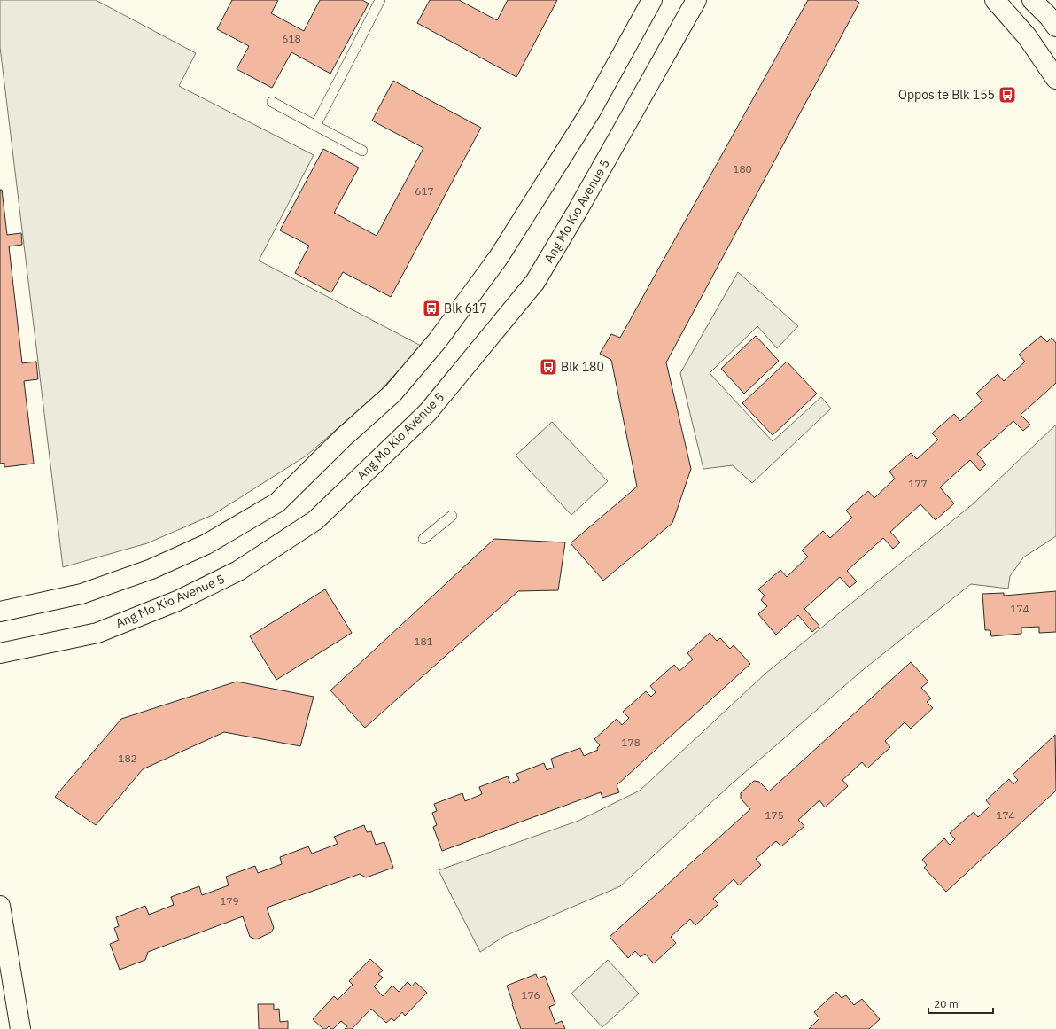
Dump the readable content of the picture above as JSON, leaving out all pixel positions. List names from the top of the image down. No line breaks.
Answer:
{"streets":{"main road":["Ang Mo Kio Avenue 5"]},"places":{"bus stop":["Opposite Blk 155","Blk 617","Blk 180"]},"house_numbers":["618","180","617","177","174","181","178","182","175","174","179","176"],"scale_bar":"20 m"}
